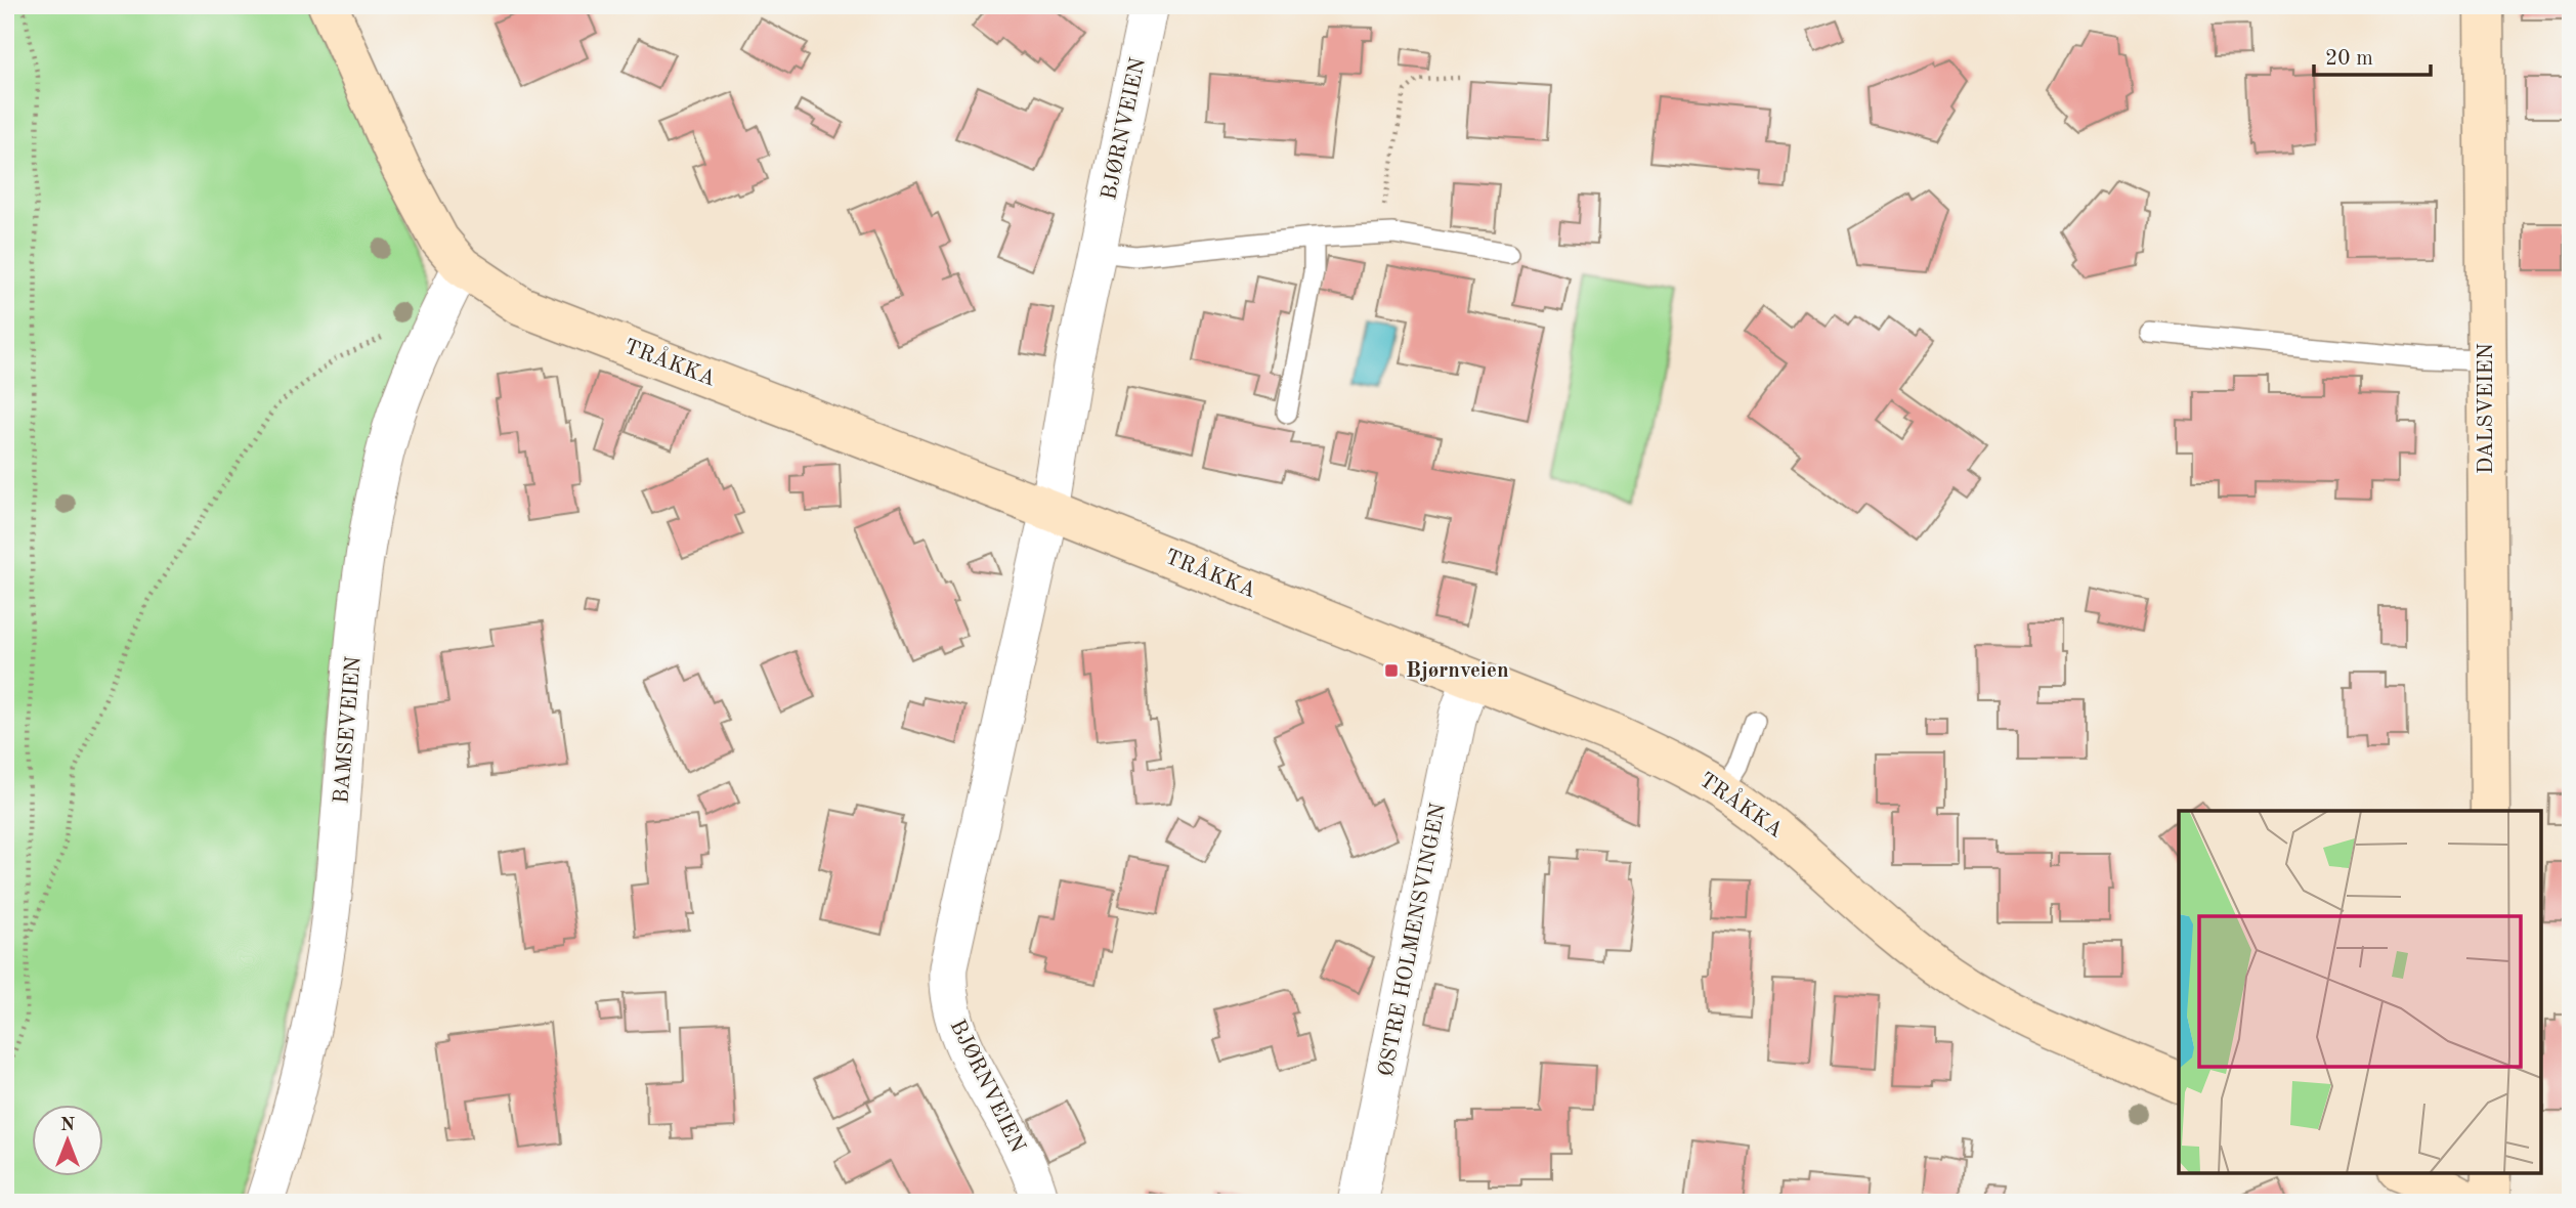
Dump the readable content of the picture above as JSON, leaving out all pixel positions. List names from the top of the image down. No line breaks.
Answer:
{"streets":{"street":["BJØRNVEIEN","TRÅKKA","DALSVEIEN","BAMSEVEIEN","ØSTRE HOLMENSVINGEN"]},"crossings":[["BJØRNVEIEN","TRÅKKA"],["TRÅKKA","BAMSEVEIEN"],["TRÅKKA","ØSTRE HOLMENSVINGEN"]],"places":{"transit":["Bjørnveien"]},"scale_bar":"20 m","north":"top"}
